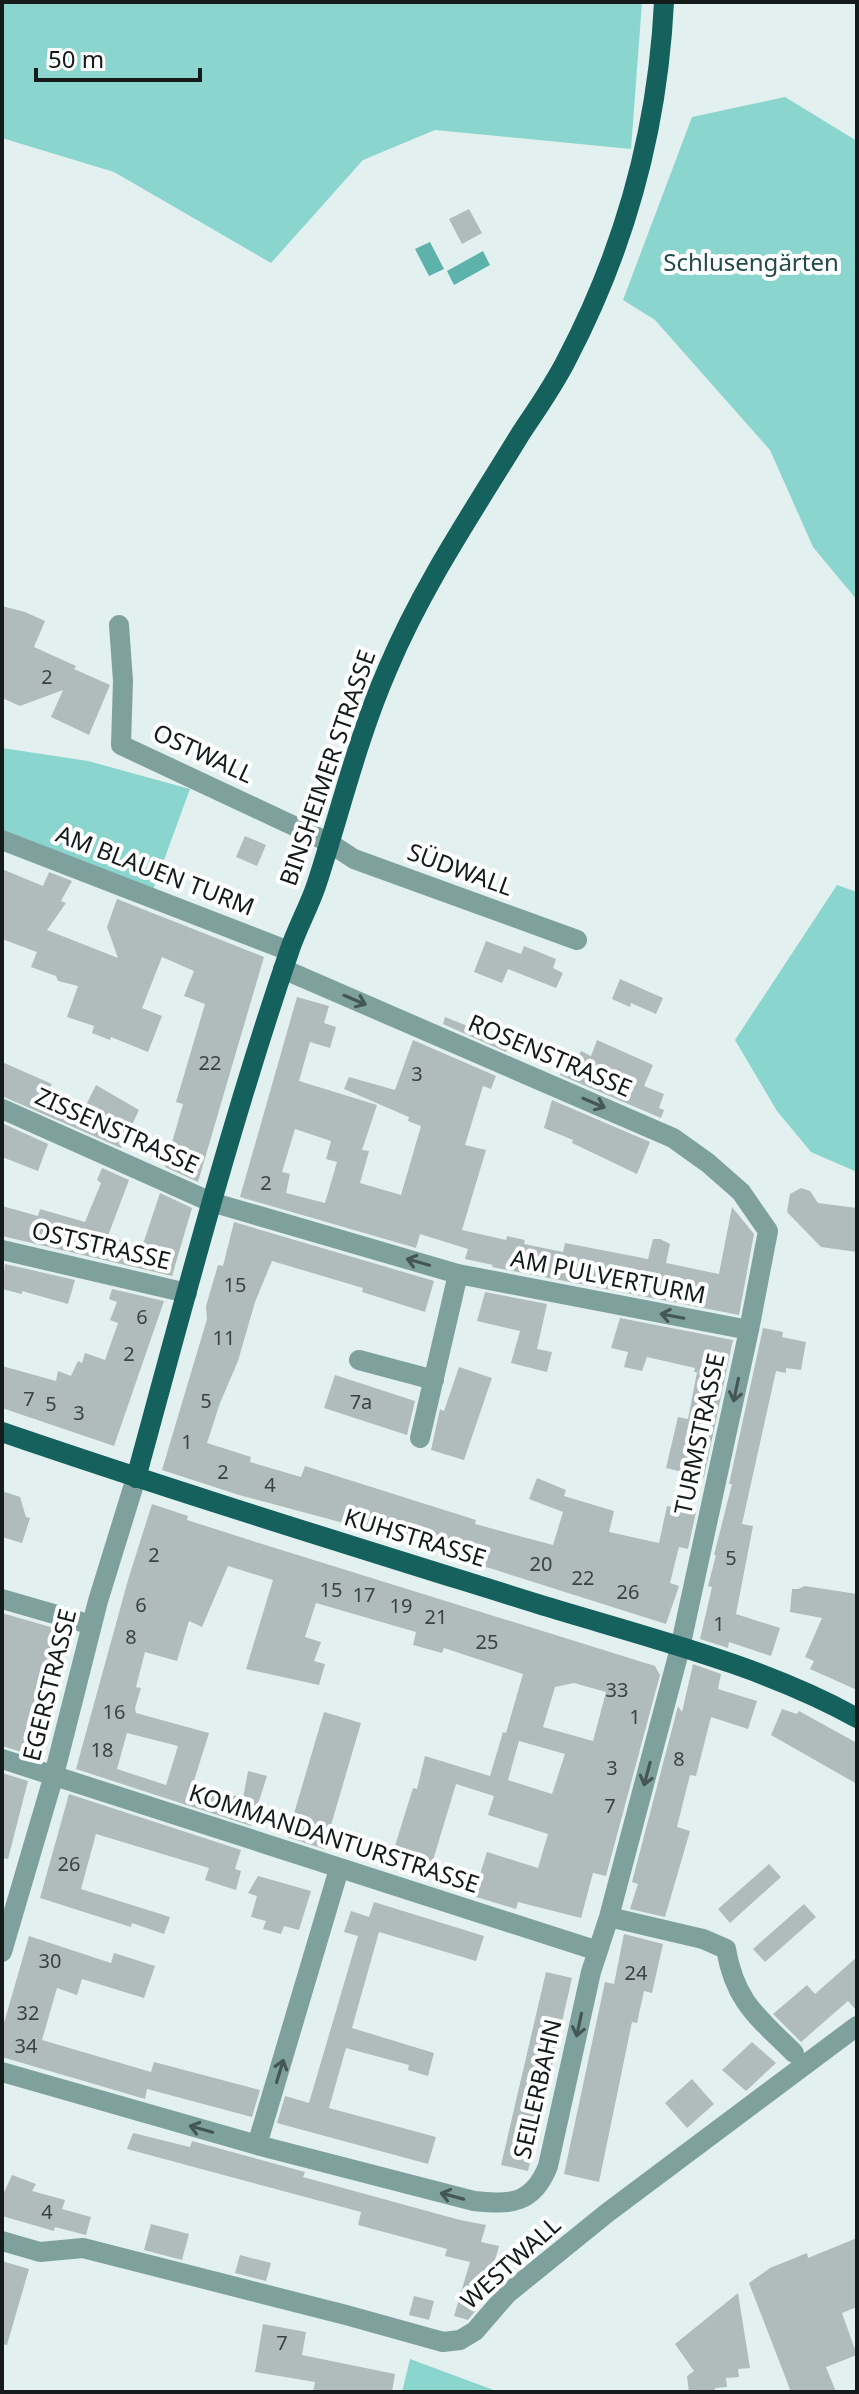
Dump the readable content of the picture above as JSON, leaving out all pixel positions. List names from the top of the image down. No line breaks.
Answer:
{"streets":{"main road":["BINSHEIMER STRASSE","KUHSTRASSE"],"street":["OSTWALL","SÜDWALL","AM BLAUEN TURM","ROSENSTRASSE","ZISSENSTRASSE","OSTSTRASSE","AM PULVERTURM","TURMSTRASSE","EGERSTRASSE","KOMMANDANTURSTRASSE","SEILERBAHN","WESTWALL"]},"crossings":[["OSTWALL","BINSHEIMER STRASSE"],["OSTWALL","SÜDWALL"],["BINSHEIMER STRASSE","SÜDWALL"],["BINSHEIMER STRASSE","AM BLAUEN TURM"],["BINSHEIMER STRASSE","ROSENSTRASSE"],["BINSHEIMER STRASSE","ZISSENSTRASSE"],["BINSHEIMER STRASSE","OSTSTRASSE"],["BINSHEIMER STRASSE","AM PULVERTURM"],["BINSHEIMER STRASSE","KUHSTRASSE"],["BINSHEIMER STRASSE","EGERSTRASSE"],["AM BLAUEN TURM","ROSENSTRASSE"],["ROSENSTRASSE","TURMSTRASSE"],["ZISSENSTRASSE","AM PULVERTURM"],["AM PULVERTURM","TURMSTRASSE"],["TURMSTRASSE","KUHSTRASSE"],["TURMSTRASSE","SEILERBAHN"],["KUHSTRASSE","EGERSTRASSE"],["KUHSTRASSE","SEILERBAHN"],["EGERSTRASSE","KOMMANDANTURSTRASSE"],["KOMMANDANTURSTRASSE","SEILERBAHN"]],"one_way":["ROSENSTRASSE","AM PULVERTURM","TURMSTRASSE"],"parks":["Schlusengärten"],"house_numbers":["2","22","3","2","15","6","11","2","7","5","7a","5","3","1","2","4","2","5","20","22","15","26","17","6","19","21","1","8","25","33","16","1","18","8","3","7","26","30","24","32","34","4","7"],"scale_bar":"50 m"}
